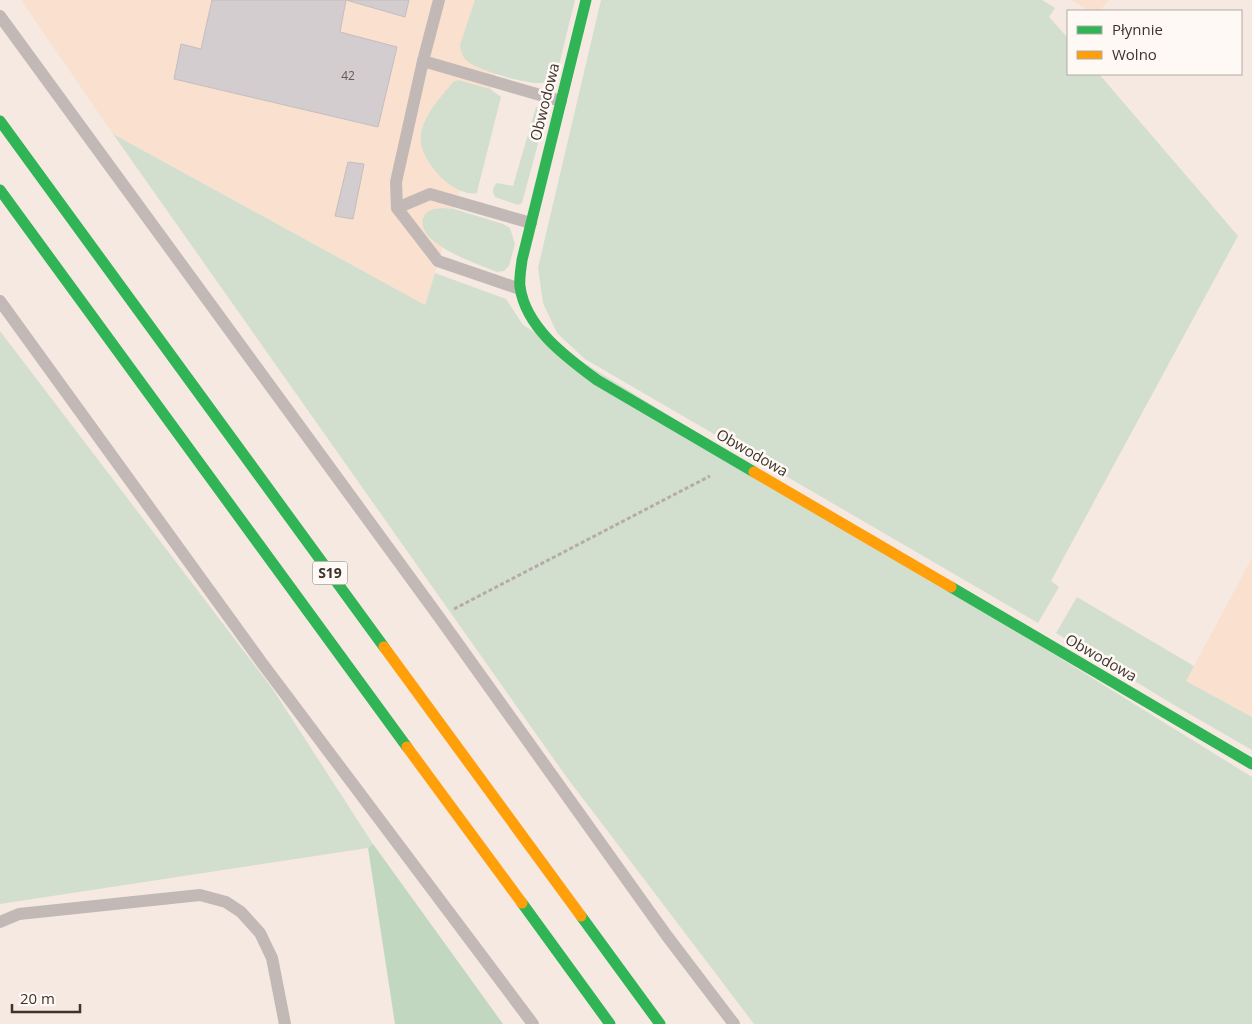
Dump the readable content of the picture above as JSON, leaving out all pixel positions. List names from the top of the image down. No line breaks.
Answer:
{"streets":{"main road":["Obwodowa","S19"]},"house_numbers":["42"],"legend":["Płynnie","Wolno"],"scale_bar":"20 m"}
